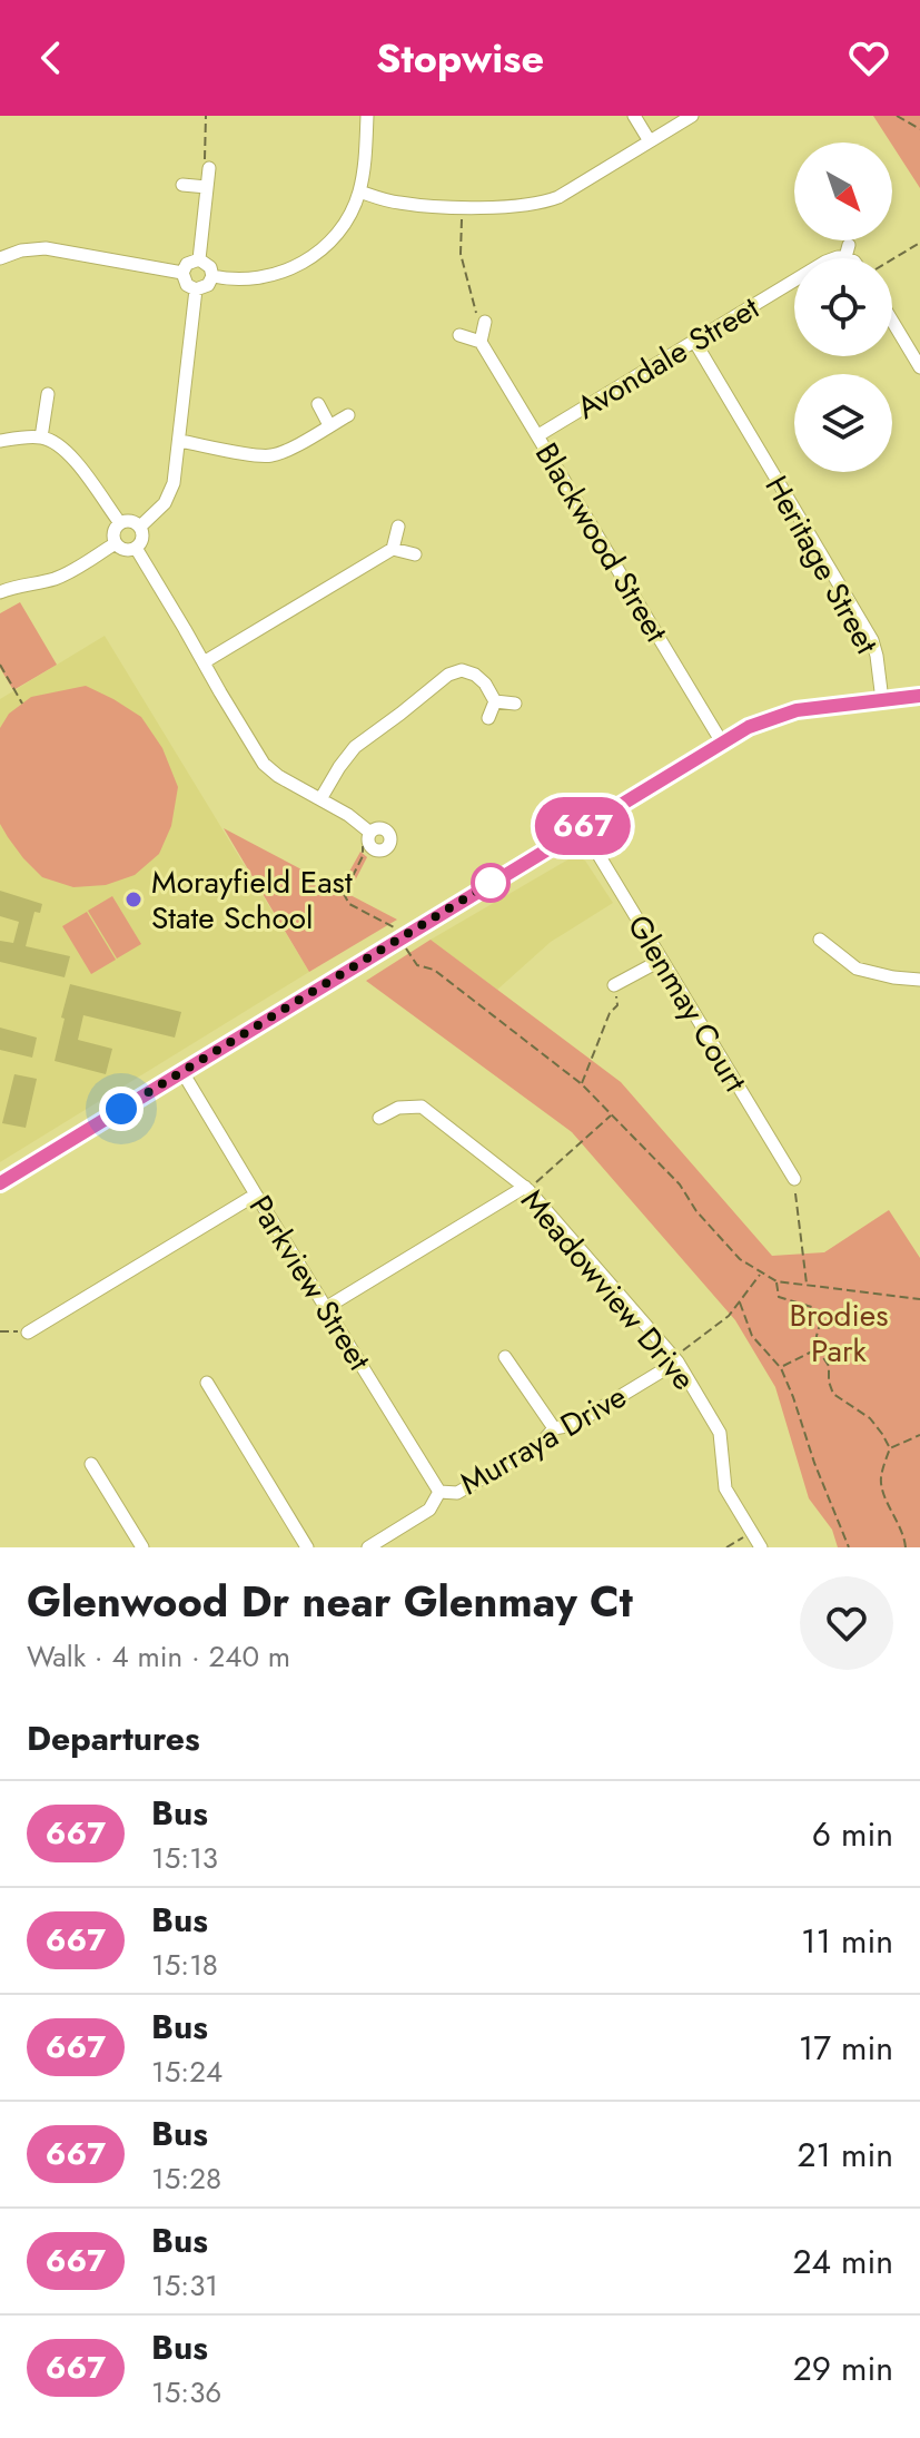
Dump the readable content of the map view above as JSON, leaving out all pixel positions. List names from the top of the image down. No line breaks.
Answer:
{"streets":{"street":["Avondale Street","Blackwood Street","Heritage Street","Glenmay Court","Parkview Street","Meadowview Drive","Murraya Drive"]},"crossings":[["Avondale Street","Blackwood Street"],["Avondale Street","Heritage Street"],["Parkview Street","Murraya Drive"],["Meadowview Drive","Murraya Drive"]],"parks":["Brodies Park"],"places":["Morayfield East State School"],"lines":["bus line 667"],"north":"bottom right","page":{"header":"Stopwise","on_map":"667","heading":[["Glenwood Dr near Glenmay Ct","Walk · 4 min · 240 m"],"Departures"],"list":[{"mark":"667","name":"Bus","note":"15:13","value":"6 min"},{"mark":"667","name":"Bus","note":"15:18","value":"11 min"},{"mark":"667","name":"Bus","note":"15:24","value":"17 min"},{"mark":"667","name":"Bus","note":"15:28","value":"21 min"},{"mark":"667","name":"Bus","note":"15:31","value":"24 min"},{"mark":"667","name":"Bus","note":"15:36","value":"29 min"}]}}
